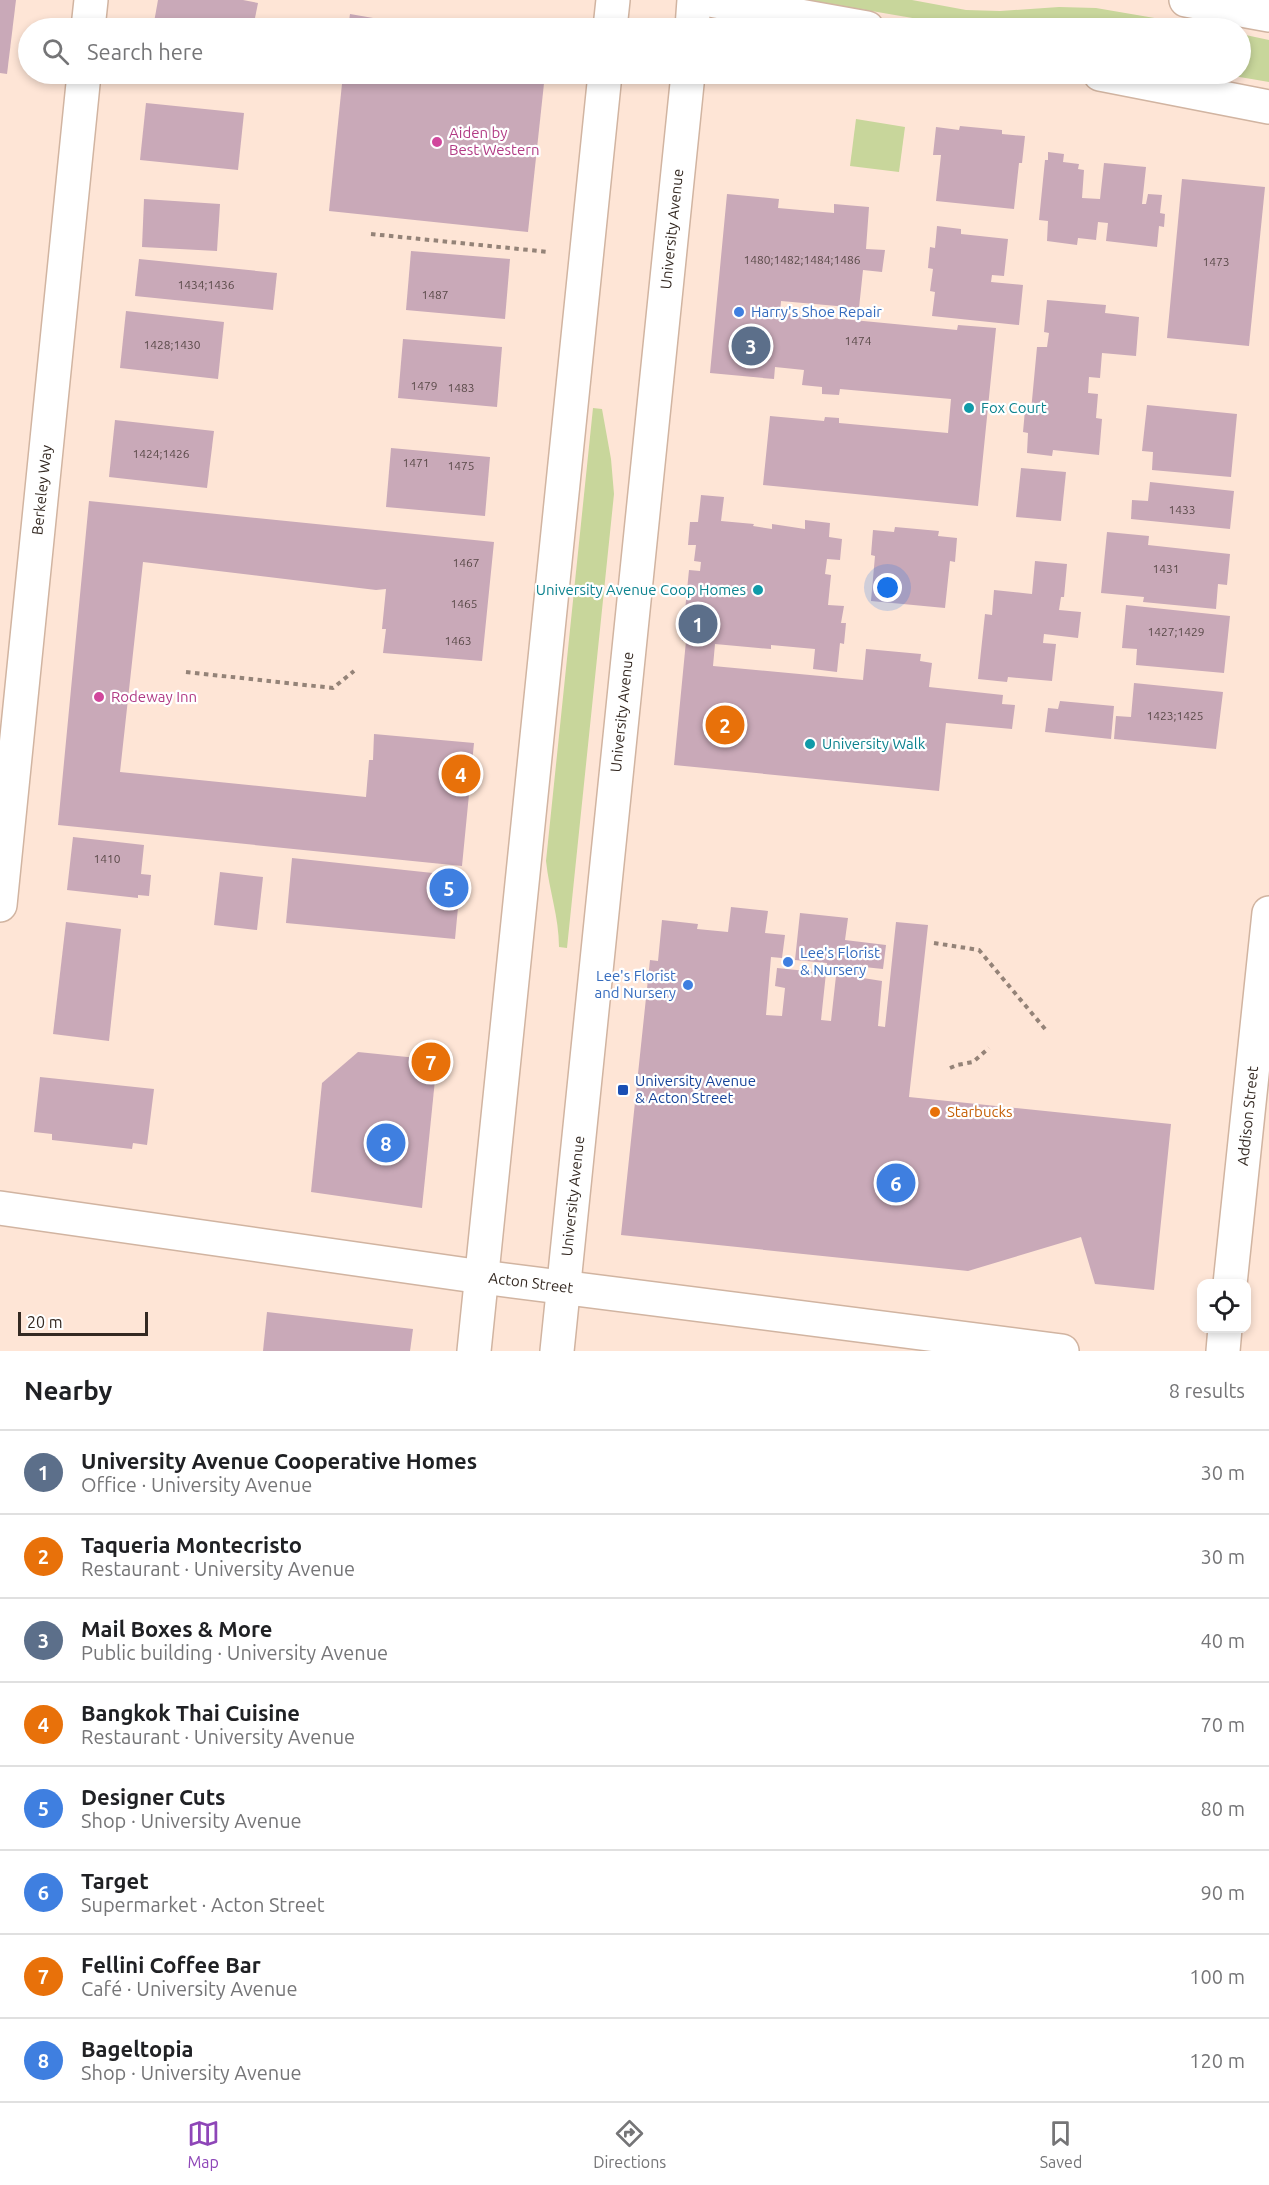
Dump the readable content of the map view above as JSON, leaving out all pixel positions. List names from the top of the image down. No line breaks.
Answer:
{"streets":{"street":["University Avenue","Berkeley Way","Addison Street","Acton Street"]},"crossings":[["University Avenue","Acton Street"]],"places":{"other":["Aiden by Best Western","Harry's Shoe Repair","Fox Court","University Avenue Coop Homes","Rodeway Inn","University Walk","Lee's Florist & Nursery","Lee's Florist and Nursery","Starbucks"],"transit":["University Avenue & Acton Street"]},"house_numbers":["1480;1482;1484;1486","1473","1434;1436","1487","1474","1428;1430","1479","1483","1424;1426","1471","1475","1433","1467","1431","1465","1427;1429","1463","1423;1425","1410"],"scale_bar":"20 m","page":{"search":"Search here","pins":["3","1","2","4","5","7","8","6"],"scale":"20 m","heading":["Nearby","8 results"],"list":[{"mark":"1","name":"University Avenue Cooperative Homes","note":"Office · University Avenue","value":"30 m"},{"mark":"2","name":"Taqueria Montecristo","note":"Restaurant · University Avenue","value":"30 m"},{"mark":"3","name":"Mail Boxes & More","note":"Public building · University Avenue","value":"40 m"},{"mark":"4","name":"Bangkok Thai Cuisine","note":"Restaurant · University Avenue","value":"70 m"},{"mark":"5","name":"Designer Cuts","note":"Shop · University Avenue","value":"80 m"},{"mark":"6","name":"Target","note":"Supermarket · Acton Street","value":"90 m"},{"mark":"7","name":"Fellini Coffee Bar","note":"Café · University Avenue","value":"100 m"},{"mark":"8","name":"Bageltopia","note":"Shop · University Avenue","value":"120 m"}],"nav":["Map","Directions","Saved"]}}
